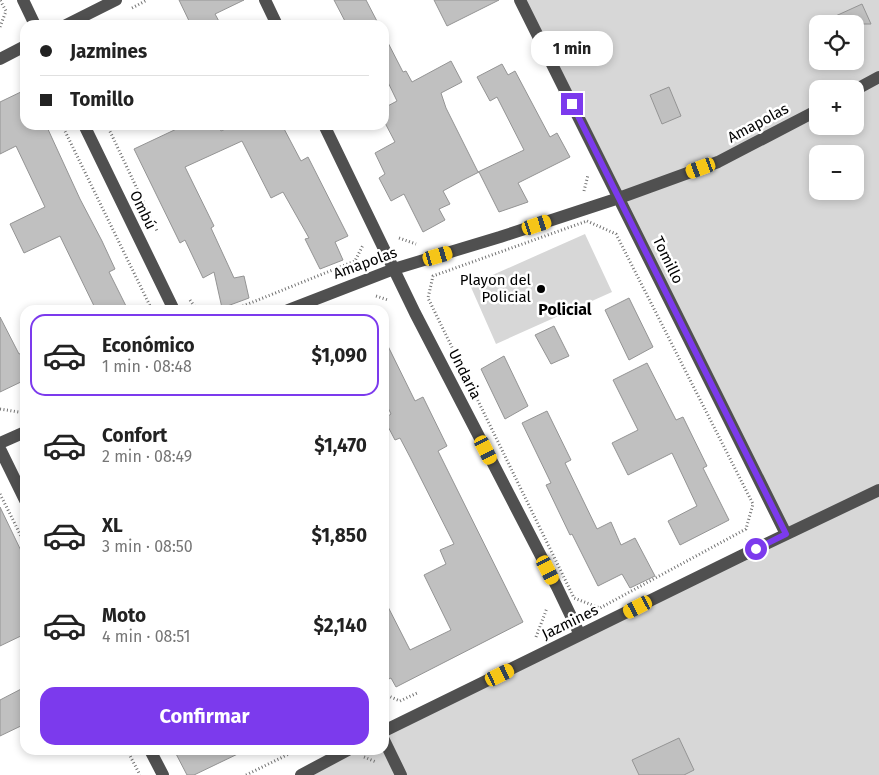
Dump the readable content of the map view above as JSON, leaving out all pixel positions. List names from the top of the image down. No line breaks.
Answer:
{"streets":{"street":["Amapolas","Ombú","Tomillo","Undaria","Jazmines"]},"crossings":[["Amapolas","Tomillo"],["Amapolas","Undaria"],["Tomillo","Jazmines"],["Undaria","Jazmines"]],"districts":["Policial"],"places":["Playon del Policial"],"page":{"map_buttons":["+","−"],"banner":["Jazmines","Tomillo"],"bubble":"1 min","list":[{"name":"Económico","note":"1 min · 08:48","value":"$1,090"},{"name":"Confort","note":"2 min · 08:49","value":"$1,470"},{"name":"XL","note":"3 min · 08:50","value":"$1,850"},{"name":"Moto","note":"4 min · 08:51","value":"$2,140"}],"buttons":"Confirmar"}}
